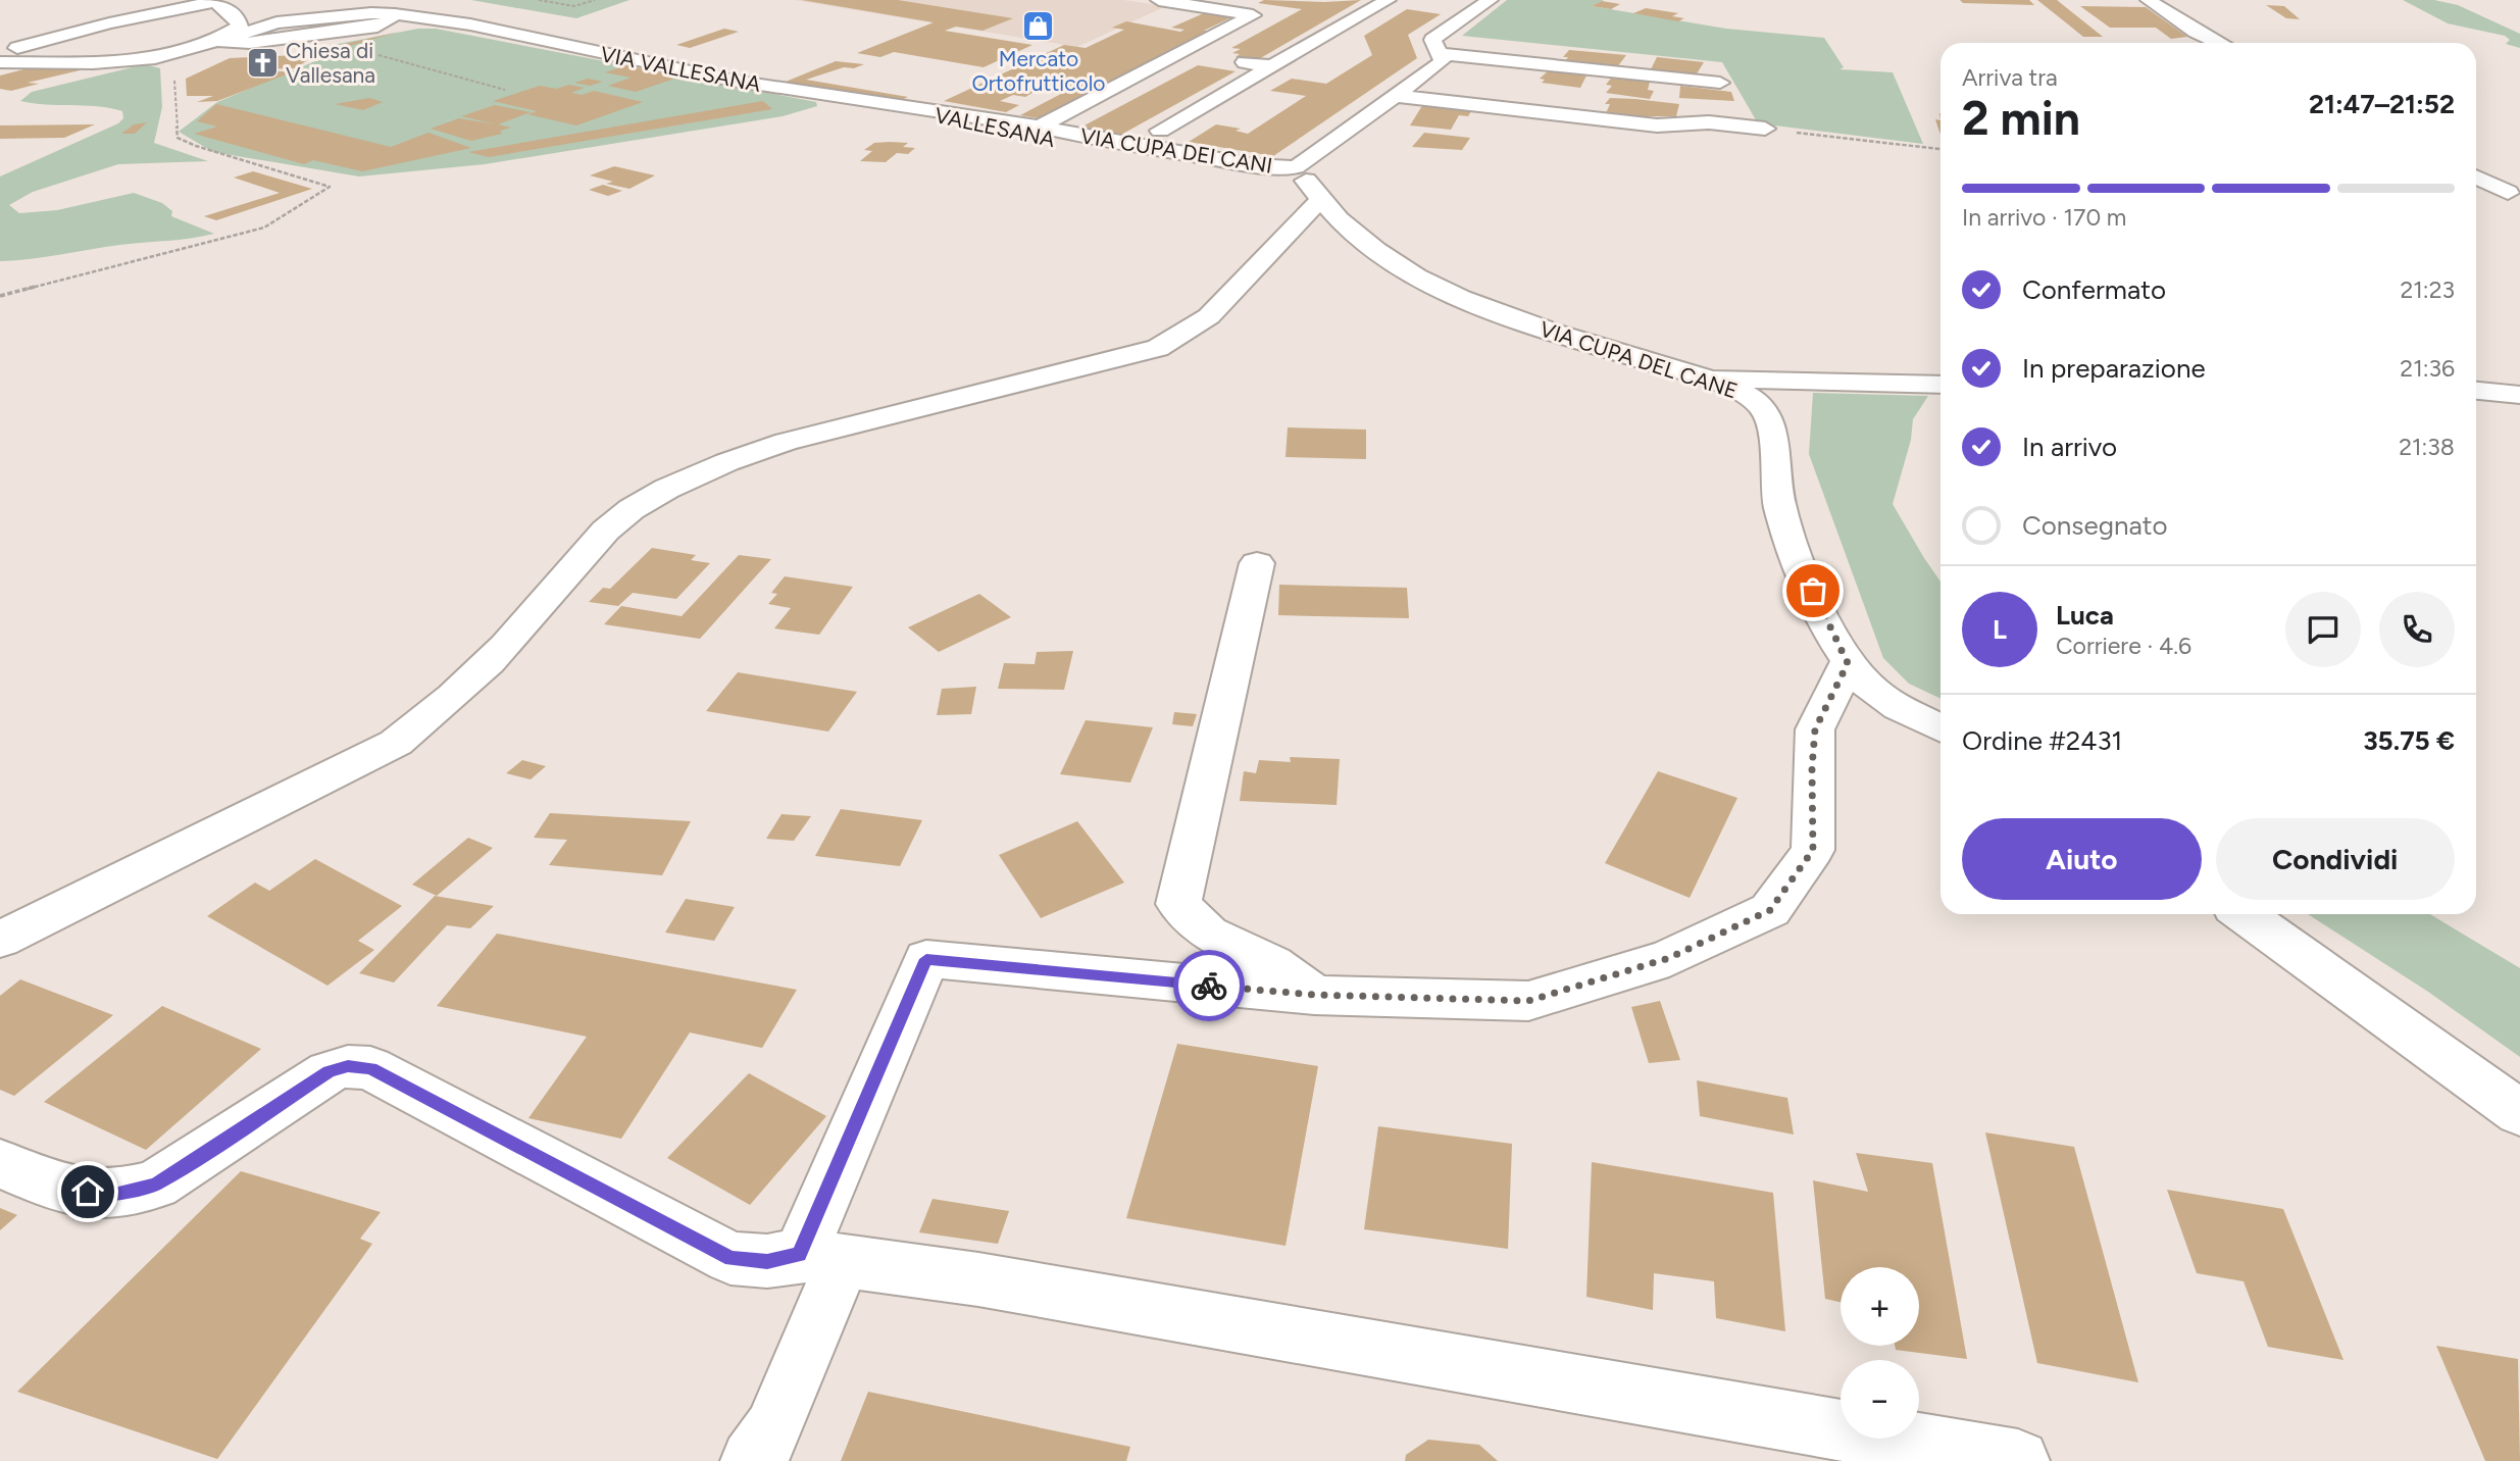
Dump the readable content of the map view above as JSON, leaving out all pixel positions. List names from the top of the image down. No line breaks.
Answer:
{"streets":{"street":["VIA VALLESANA","VALLESANA","VIA CUPA DEI CANI","VIA CUPA DEL CANE"]},"crossings":[["VIA VALLESANA","VALLESANA"],["VALLESANA","VIA CUPA DEI CANI"],["VALLESANA","VIA CUPA DEL CANE"],["VIA CUPA DEI CANI","VIA CUPA DEL CANE"]],"places":{"shop":["Mercato Ortofrutticolo"],"church":["Chiesa di Vallesana"]},"page":{"heading":["2 min","Arriva tra","21:47–21:52"],"panel":["Luca","Corriere · 4.6","Ordine #2431","35.75 €"],"bar":"In arrivo · 170 m","list":[["Confermato","21:23"],["In preparazione","21:36"],["In arrivo","21:38"],"Consegnato"],"round":"L","buttons":["Aiuto","Condividi"],"map_buttons":["+","−"]}}
